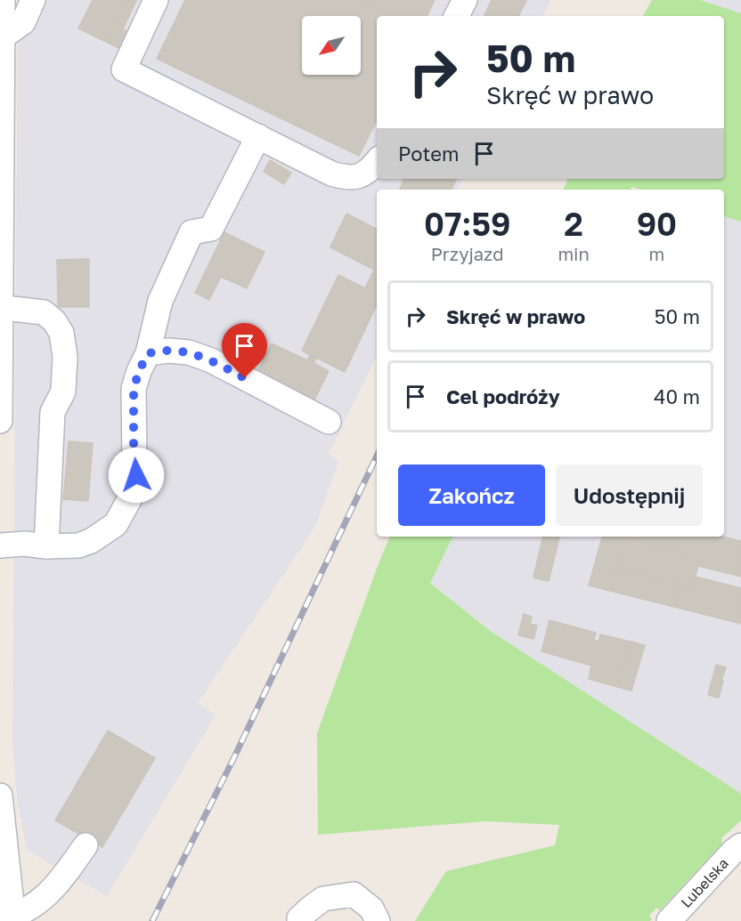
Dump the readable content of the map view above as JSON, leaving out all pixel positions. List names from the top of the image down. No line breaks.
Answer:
{"streets":{"street":["Lubelska"]},"north":"bottom left","page":{"turn":["50 m","Skręć w prawo"],"then":"Potem","eta":["07:59","Przyjazd","2","min","90","m"],"list":[{"name":"Skręć w prawo","value":"50 m"},{"name":"Cel podróży","value":"40 m"}],"buttons":["Zakończ","Udostępnij"]}}
